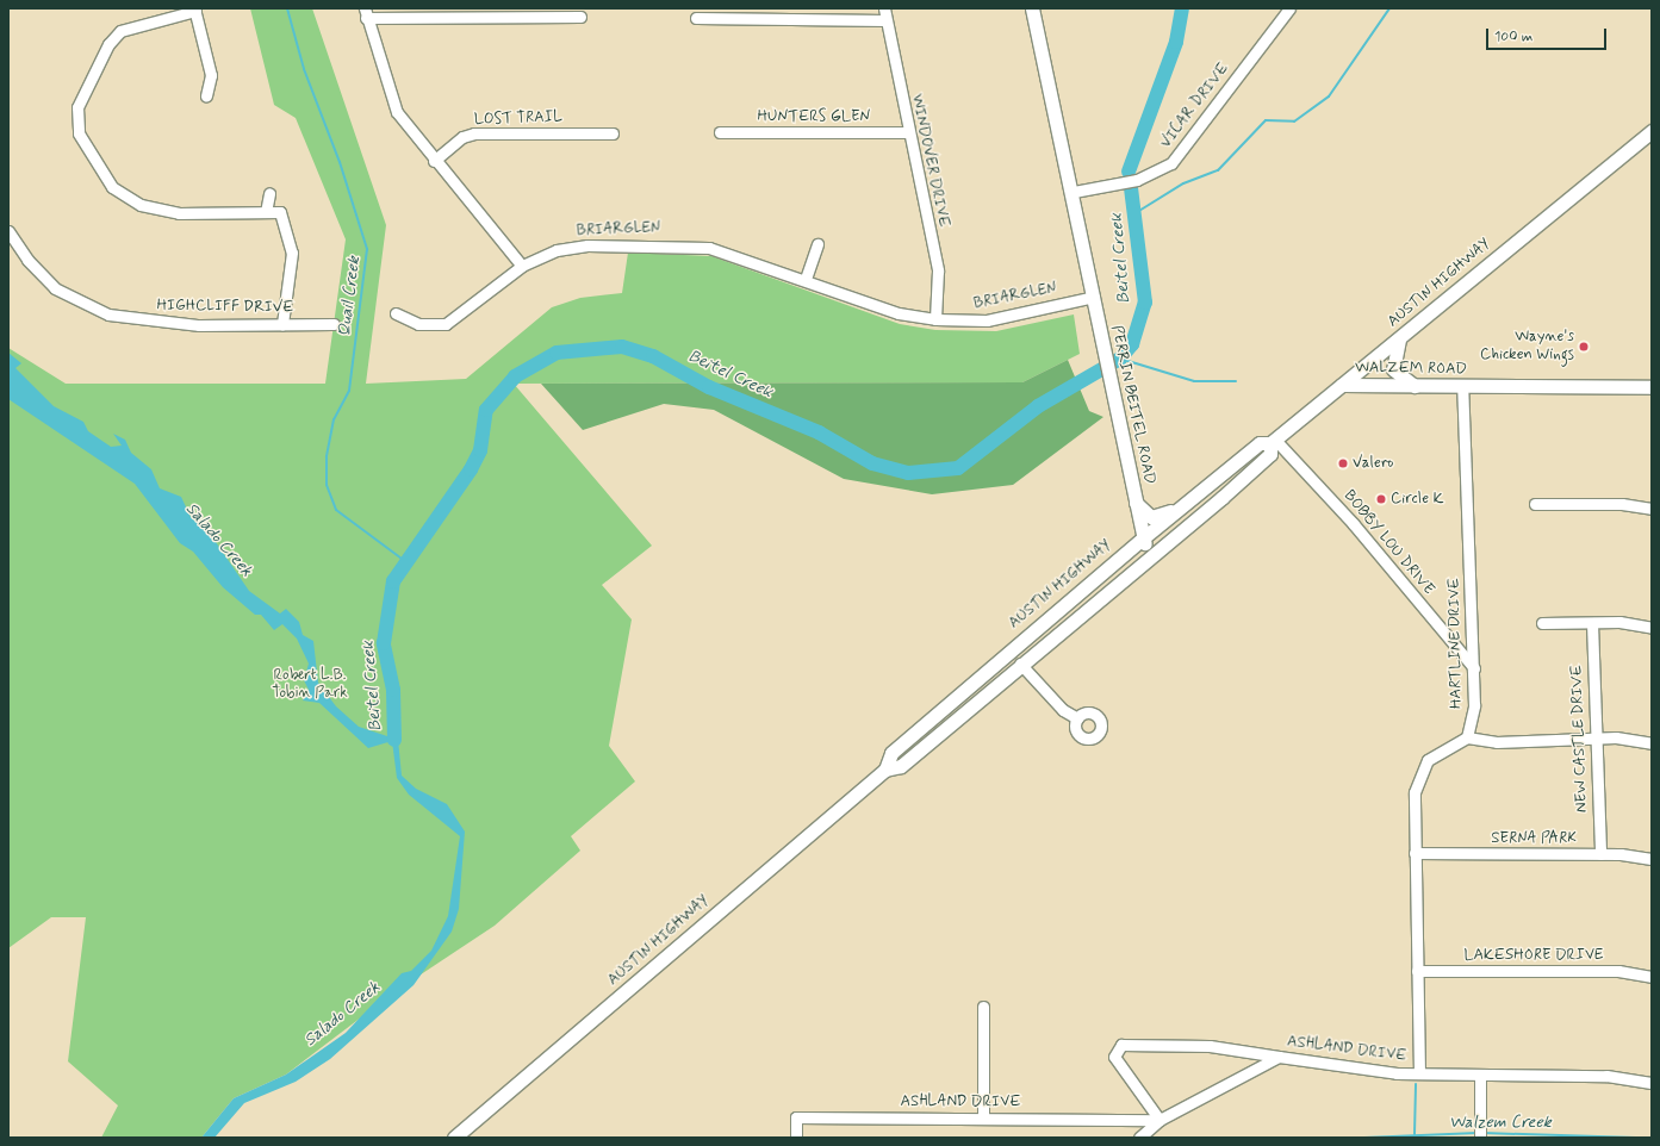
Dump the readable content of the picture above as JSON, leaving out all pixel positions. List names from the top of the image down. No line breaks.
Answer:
{"streets":{"main road":["AUSTIN HIGHWAY","WALZEM ROAD","PERRIN BEITEL ROAD"],"street":["VICAR DRIVE","HUNTERS GLEN","LOST TRAIL","WINDOVER DRIVE","BRIARGLEN","HIGHCLIFF DRIVE","BOBBY LOU DRIVE","HARTLINE DRIVE","NEW CASTLE DRIVE","SERNA PARK","LAKESHORE DRIVE","ASHLAND DRIVE"]},"crossings":[["VICAR DRIVE","PERRIN BEITEL ROAD"],["HUNTERS GLEN","WINDOVER DRIVE"],["WINDOVER DRIVE","BRIARGLEN"],["BRIARGLEN","PERRIN BEITEL ROAD"],["AUSTIN HIGHWAY","WALZEM ROAD"],["AUSTIN HIGHWAY","PERRIN BEITEL ROAD"],["AUSTIN HIGHWAY","BOBBY LOU DRIVE"],["WALZEM ROAD","HARTLINE DRIVE"],["BOBBY LOU DRIVE","HARTLINE DRIVE"],["NEW CASTLE DRIVE","SERNA PARK"]],"water":["Beitel Creek","Quail Creek","Salado Creek","Walzem Creek"],"parks":["Robert L.B. Tobin Park"],"places":["Wayne's Chicken Wings","Valero","Circle K"],"scale_bar":"100 m"}
